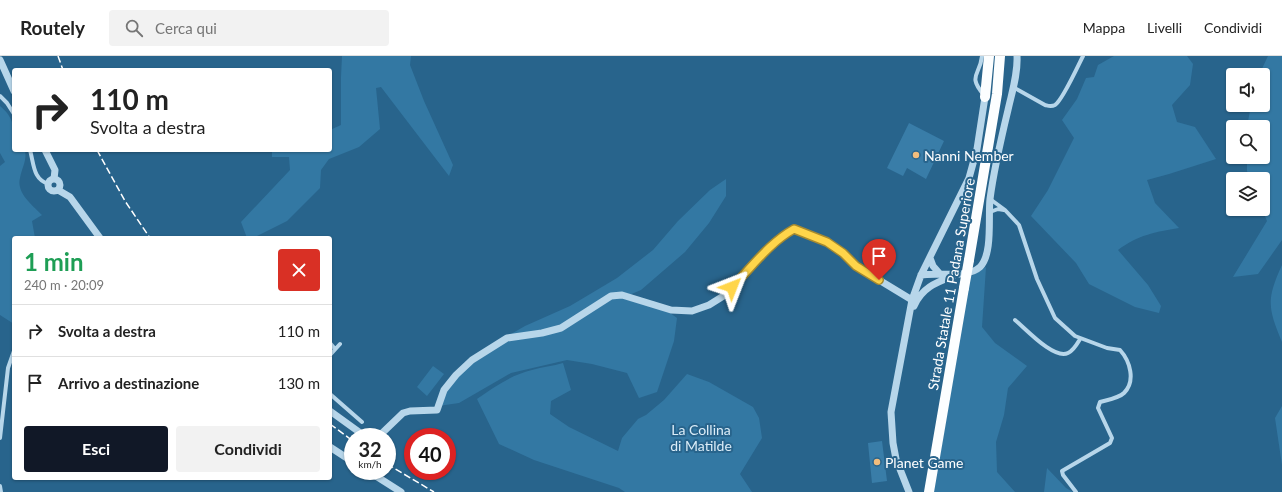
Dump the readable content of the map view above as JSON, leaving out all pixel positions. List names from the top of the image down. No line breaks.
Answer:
{"streets":{"highway":["Strada Statale 11 Padana Superiore"]},"parks":["La Collina di Matilde"],"places":["Nanni Nember","Planet Game"],"page":{"header":"Routely","search":"Cerca qui","nav":["Mappa","Livelli","Condividi"],"turn":["110 m","Svolta a destra"],"heading":["1 min","240 m · 20:09"],"list":[{"name":"Svolta a destra","value":"110 m"},{"name":"Arrivo a destinazione","value":"130 m"}],"buttons":["Esci","Condividi"],"speed":"32 km/h","limit":"40"}}
